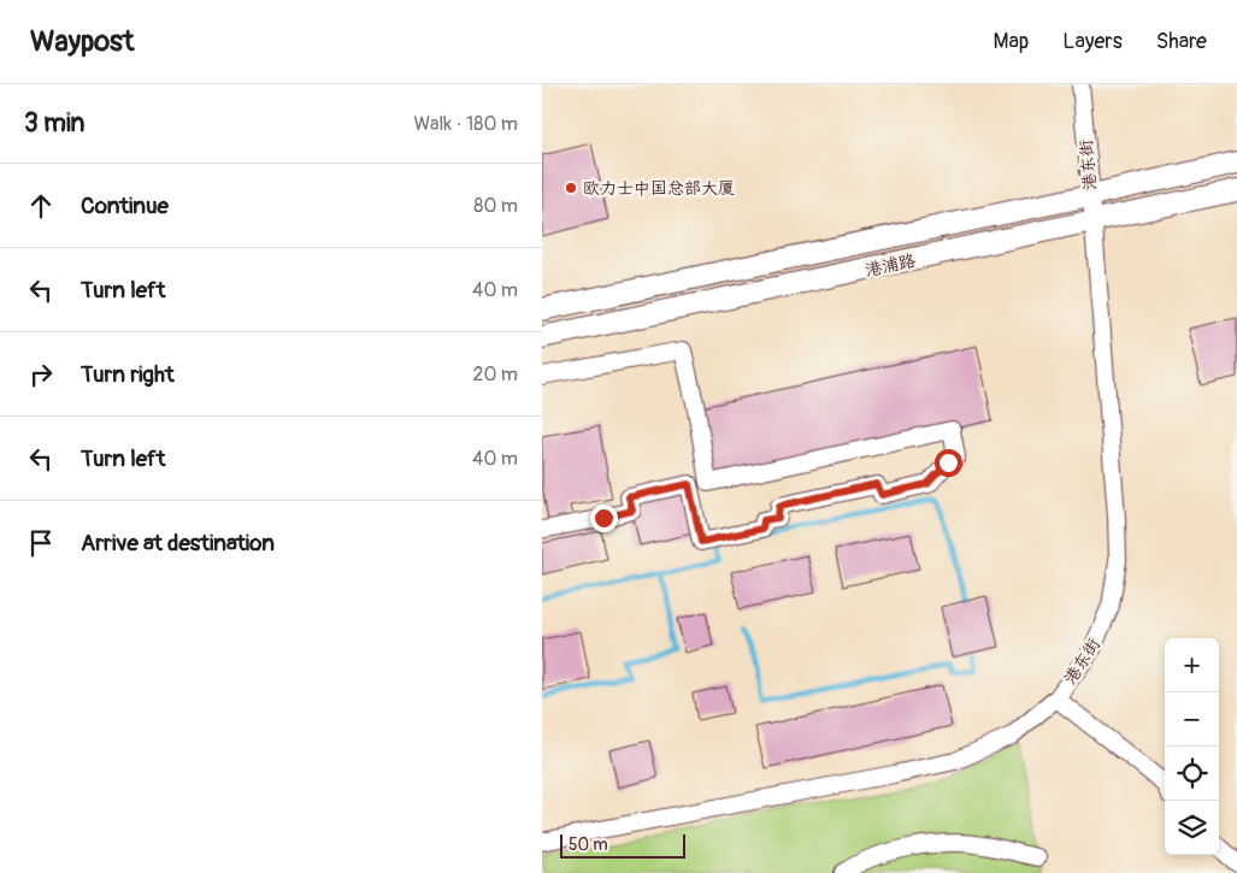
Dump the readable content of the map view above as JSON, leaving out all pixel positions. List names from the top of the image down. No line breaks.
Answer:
{"streets":{"main road":["港浦路"],"street":["港东街"]},"crossings":[["港东街","港浦路"]],"places":["欧力士中国总部大厦"],"scale_bar":"50 m","page":{"header":"Waypost","nav":["Map","Layers","Share"],"heading":["3 min","Walk · 180 m"],"list":[["Continue","80 m"],["Turn left","40 m"],["Turn right","20 m"],["Turn left","40 m"],"Arrive at destination"],"map_buttons":["+","−"],"scale":"50 m"}}
